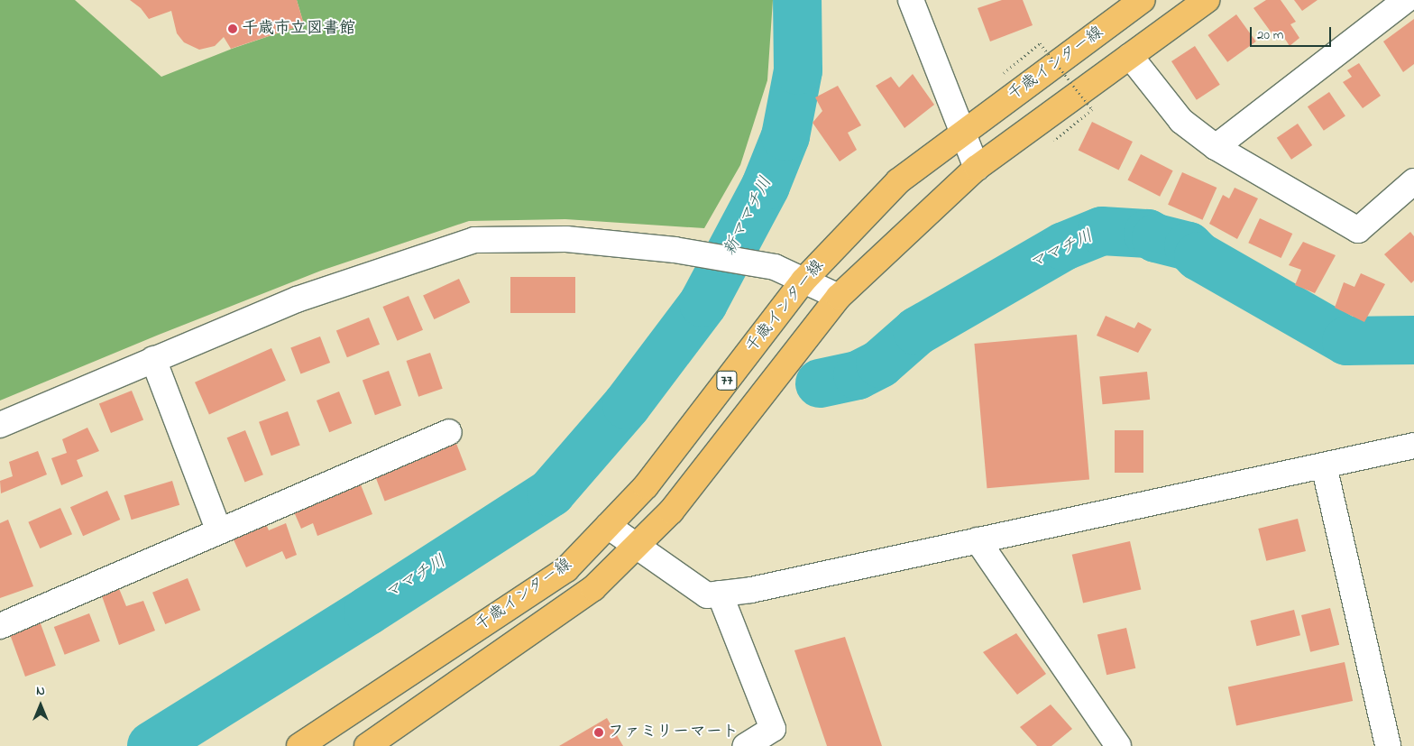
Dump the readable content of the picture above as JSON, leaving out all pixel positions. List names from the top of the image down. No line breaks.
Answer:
{"streets":{"main road":["千歳インター線","77"]},"water":["新ママチ川","ママチ川"],"places":["千歳市立図書館","ファミリーマート"],"scale_bar":"20 m","north":"top"}
